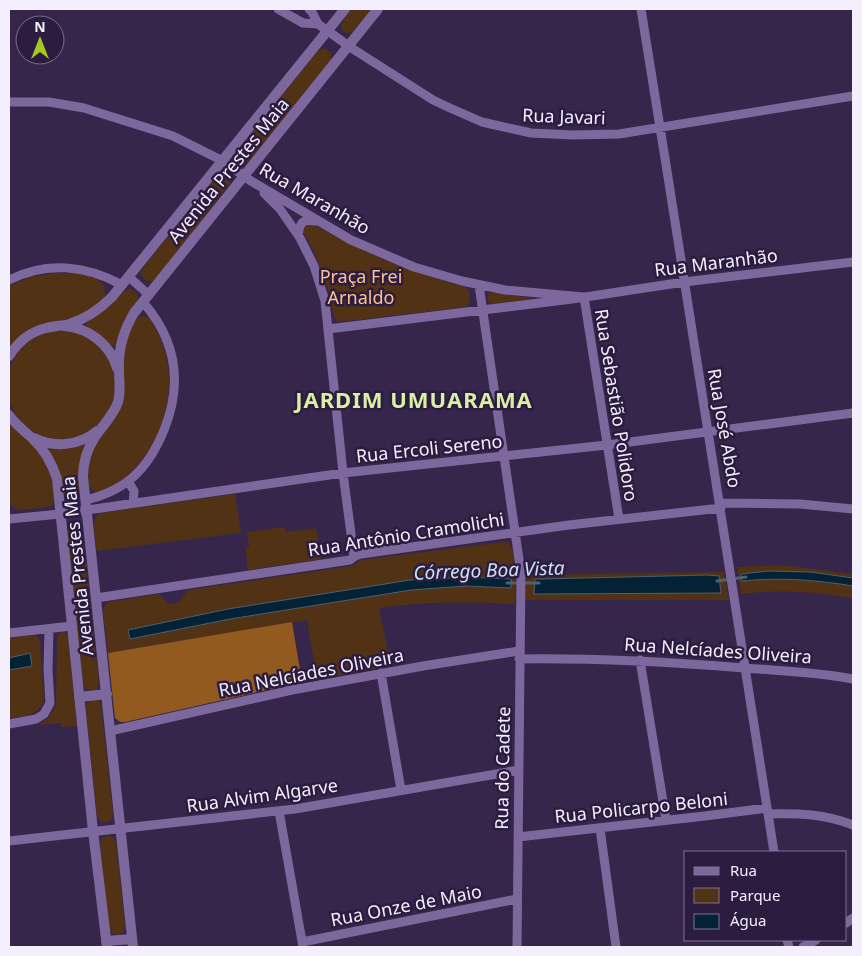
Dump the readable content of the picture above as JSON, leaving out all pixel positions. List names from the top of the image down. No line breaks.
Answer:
{"streets":{"street":["Rua Javari","Avenida Prestes Maia","Rua Maranhão","Rua Sebastião Polidoro","Rua José Abdo","Rua Ercoli Sereno","Rua Antônio Cramolichi","Rua Nelcíades Oliveira","Rua do Cadete","Rua Alvim Algarve","Rua Policarpo Beloni","Rua Onze de Maio"]},"crossings":[["Rua Javari","Avenida Prestes Maia"],["Rua Javari","Rua José Abdo"],["Avenida Prestes Maia","Rua Maranhão"],["Avenida Prestes Maia","Rua Ercoli Sereno"],["Avenida Prestes Maia","Rua Antônio Cramolichi"],["Avenida Prestes Maia","Rua Nelcíades Oliveira"],["Avenida Prestes Maia","Rua Alvim Algarve"],["Rua Maranhão","Rua Sebastião Polidoro"],["Rua Maranhão","Rua José Abdo"],["Rua Maranhão","Rua do Cadete"],["Rua Sebastião Polidoro","Rua Ercoli Sereno"],["Rua Sebastião Polidoro","Rua Antônio Cramolichi"],["Rua José Abdo","Rua Ercoli Sereno"],["Rua José Abdo","Rua Antônio Cramolichi"],["Rua José Abdo","Rua Nelcíades Oliveira"],["Rua José Abdo","Rua Policarpo Beloni"],["Rua Ercoli Sereno","Rua do Cadete"],["Rua Antônio Cramolichi","Rua do Cadete"],["Rua Nelcíades Oliveira","Rua do Cadete"],["Rua do Cadete","Rua Alvim Algarve"],["Rua do Cadete","Rua Policarpo Beloni"],["Rua do Cadete","Rua Onze de Maio"]],"districts":["JARDIM UMUARAMA"],"water":["Córrego Boa Vista"],"parks":["Praça Frei Arnaldo"],"legend":["Rua","Parque","Água"],"north":"top"}
